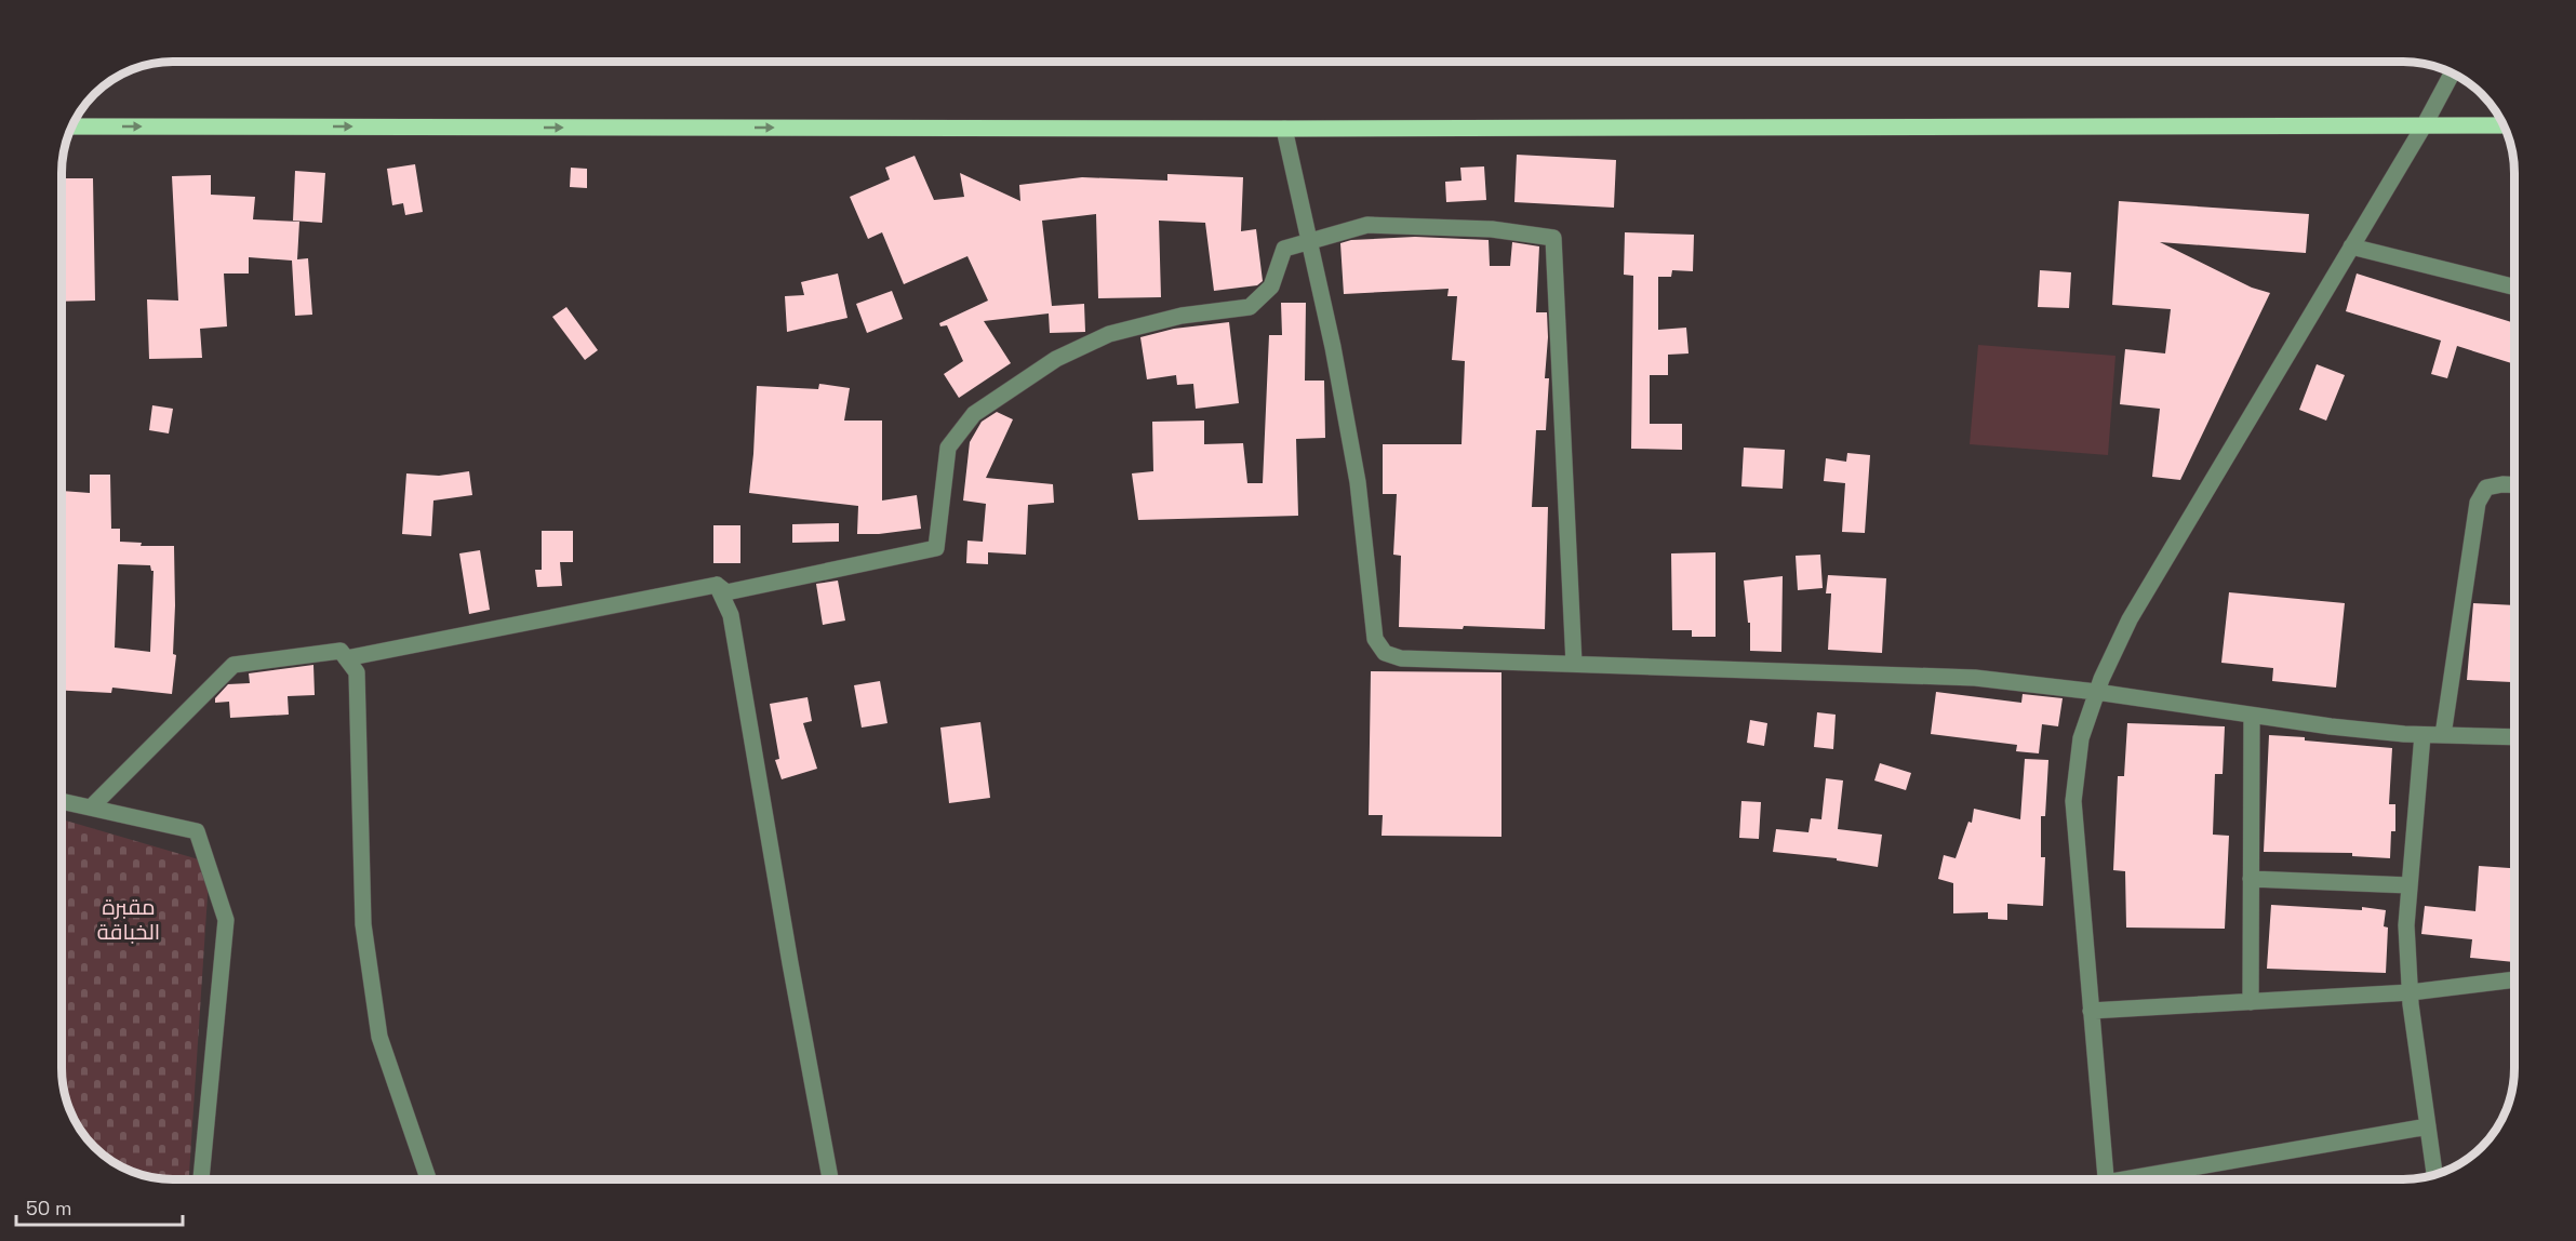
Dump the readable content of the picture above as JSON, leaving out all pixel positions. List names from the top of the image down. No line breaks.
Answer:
{"parks":["مقبرة الخباقة"],"scale_bar":"50 m"}
